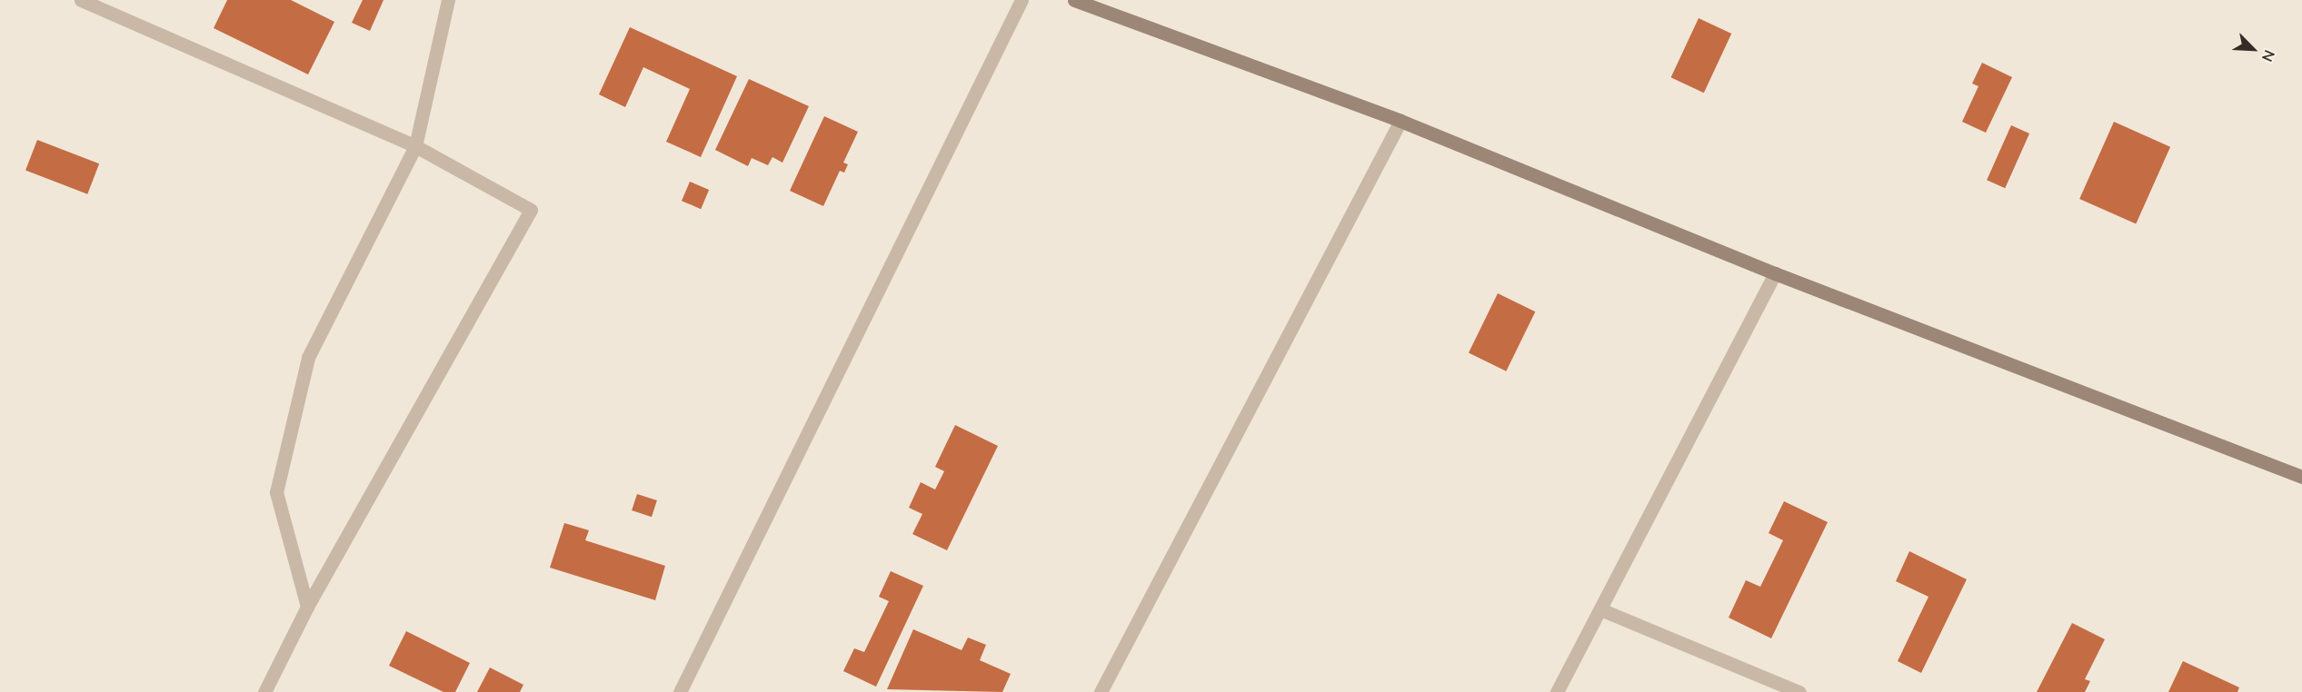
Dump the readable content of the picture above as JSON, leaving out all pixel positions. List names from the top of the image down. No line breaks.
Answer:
{"north":"bottom right"}
